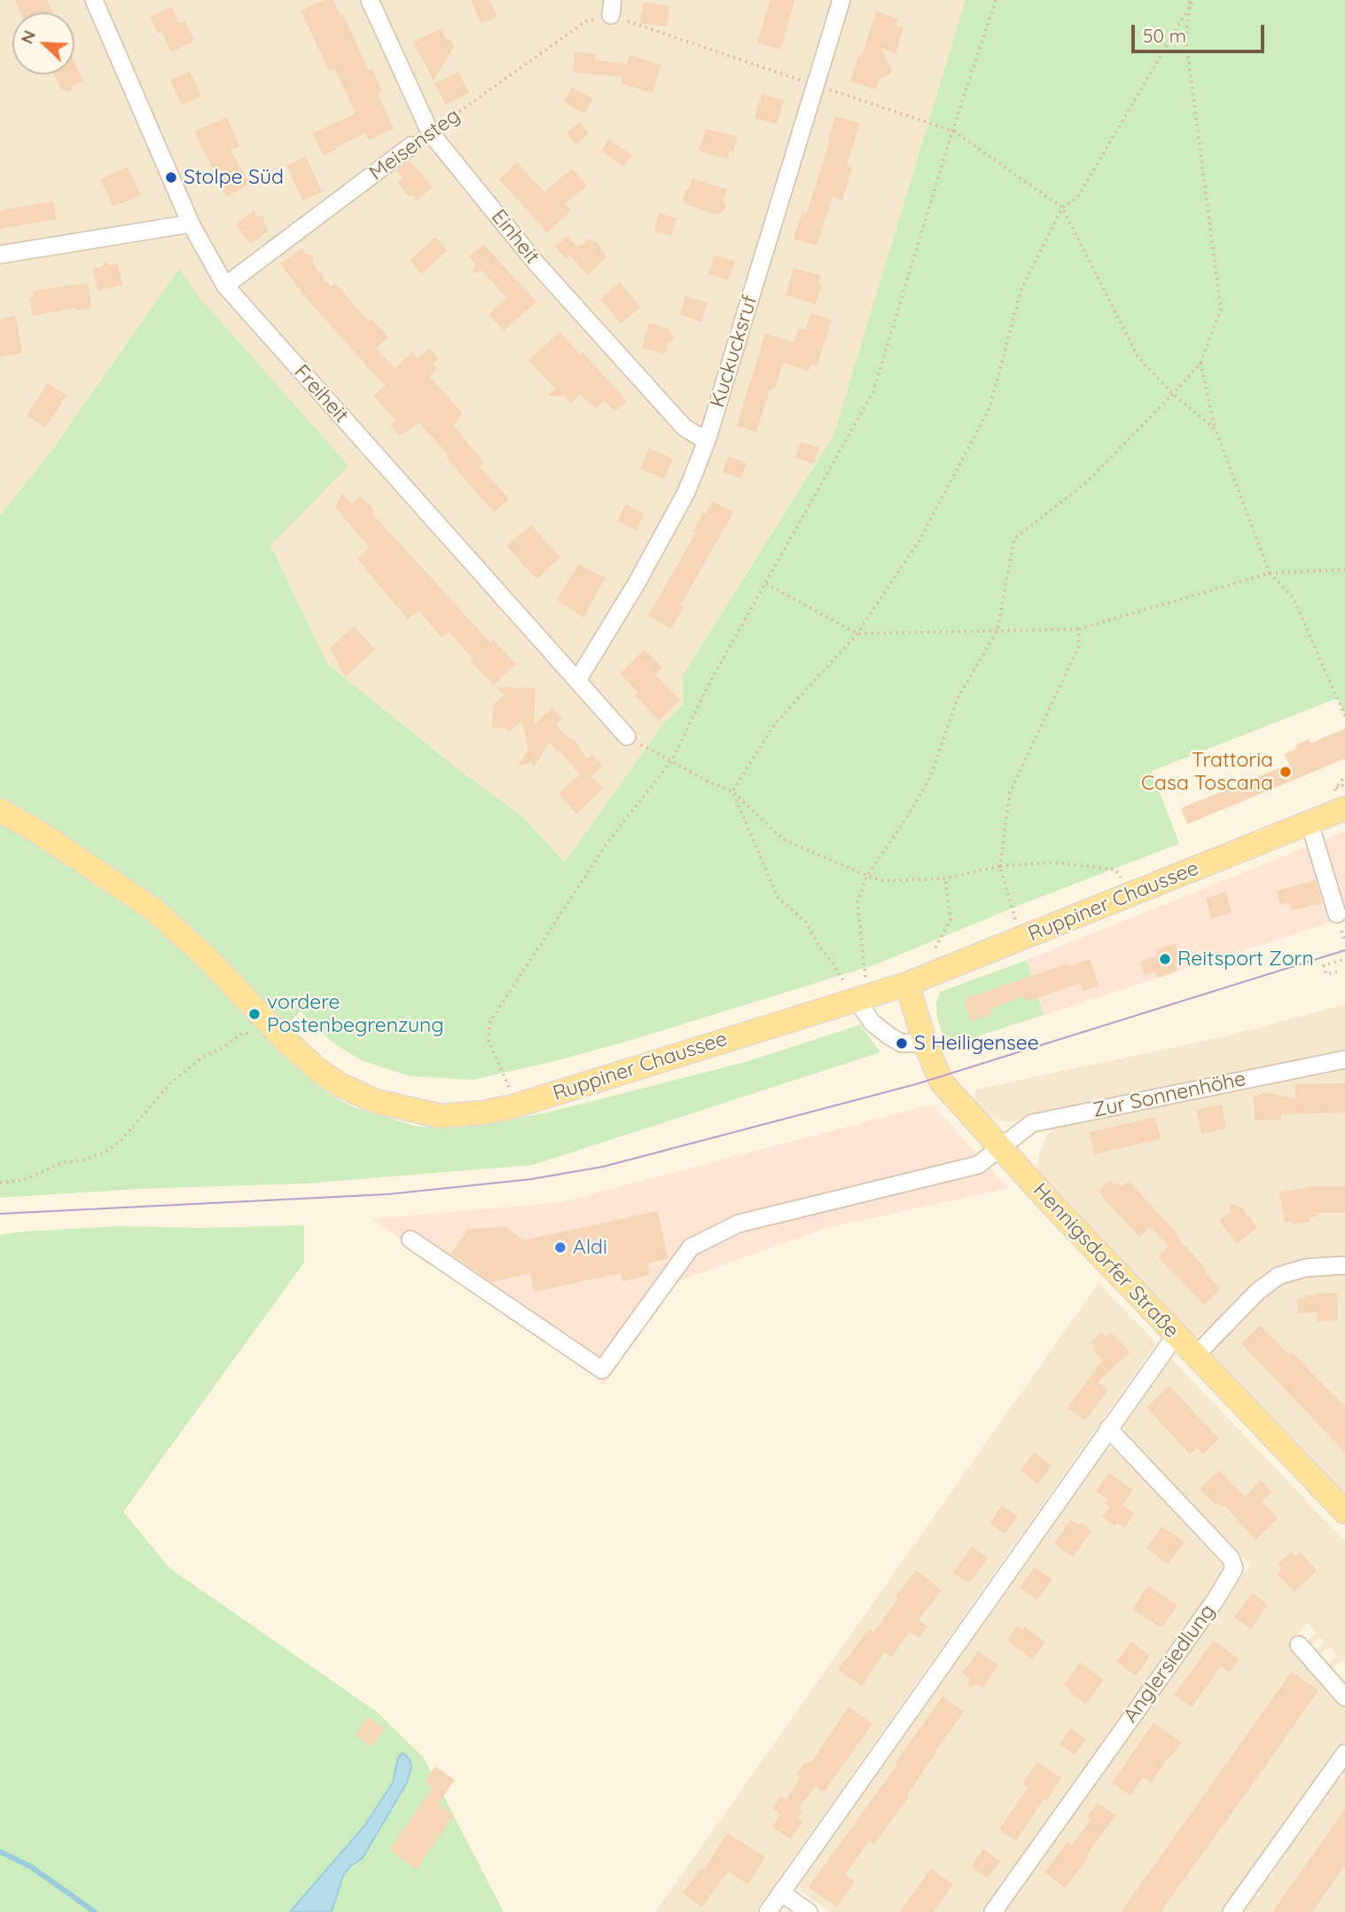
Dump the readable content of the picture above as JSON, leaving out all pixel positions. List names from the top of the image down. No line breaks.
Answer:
{"streets":{"main road":["Ruppiner Chaussee","Hennigsdorfer Straße"],"street":["Meisensteg","Einheit","Kuckucksruf","Freiheit","Zur Sonnenhöhe","Anglersiedlung"]},"crossings":[["Meisensteg","Einheit"],["Meisensteg","Freiheit"],["Einheit","Kuckucksruf"],["Kuckucksruf","Freiheit"],["Ruppiner Chaussee","Hennigsdorfer Straße"],["Zur Sonnenhöhe","Hennigsdorfer Straße"]],"places":["Stolpe Süd","Trattoria Casa Toscana","Reitsport Zorn","vordere Postenbegrenzung","S Heiligensee","Aldi"],"scale_bar":"50 m","north":"top left"}
